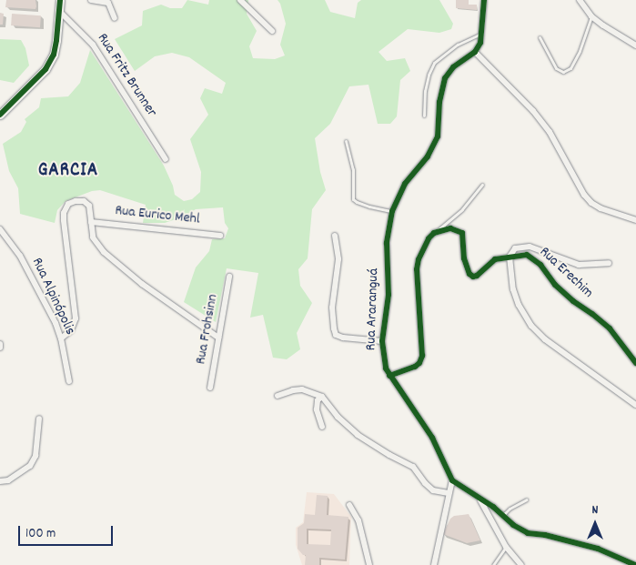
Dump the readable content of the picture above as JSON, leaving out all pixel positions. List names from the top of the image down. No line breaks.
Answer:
{"streets":{"street":["Rua Fritz Brunner","Rua Eurico Mehl","Rua Erechim","Rua Alpinópolis","Rua Araranguá","Rua Frohsinn"]},"districts":["GARCIA"],"scale_bar":"100 m","north":"top"}
